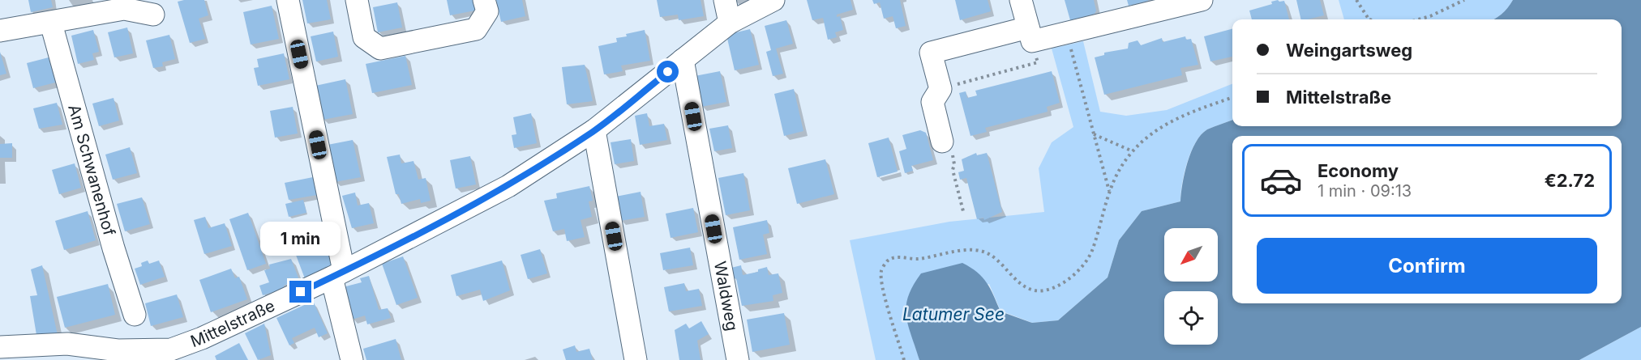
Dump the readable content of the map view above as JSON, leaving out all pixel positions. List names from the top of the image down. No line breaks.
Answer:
{"streets":{"street":["Am Schwanenhof","Waldweg","Mittelstraße"]},"crossings":[["Waldweg","Mittelstraße"]],"water":["Latumer See"],"north":"bottom left","page":{"banner":["Weingartsweg","Mittelstraße"],"list":[{"name":"Economy","note":"1 min · 09:13","value":"€2.72"}],"bubble":"1 min","buttons":"Confirm"}}
